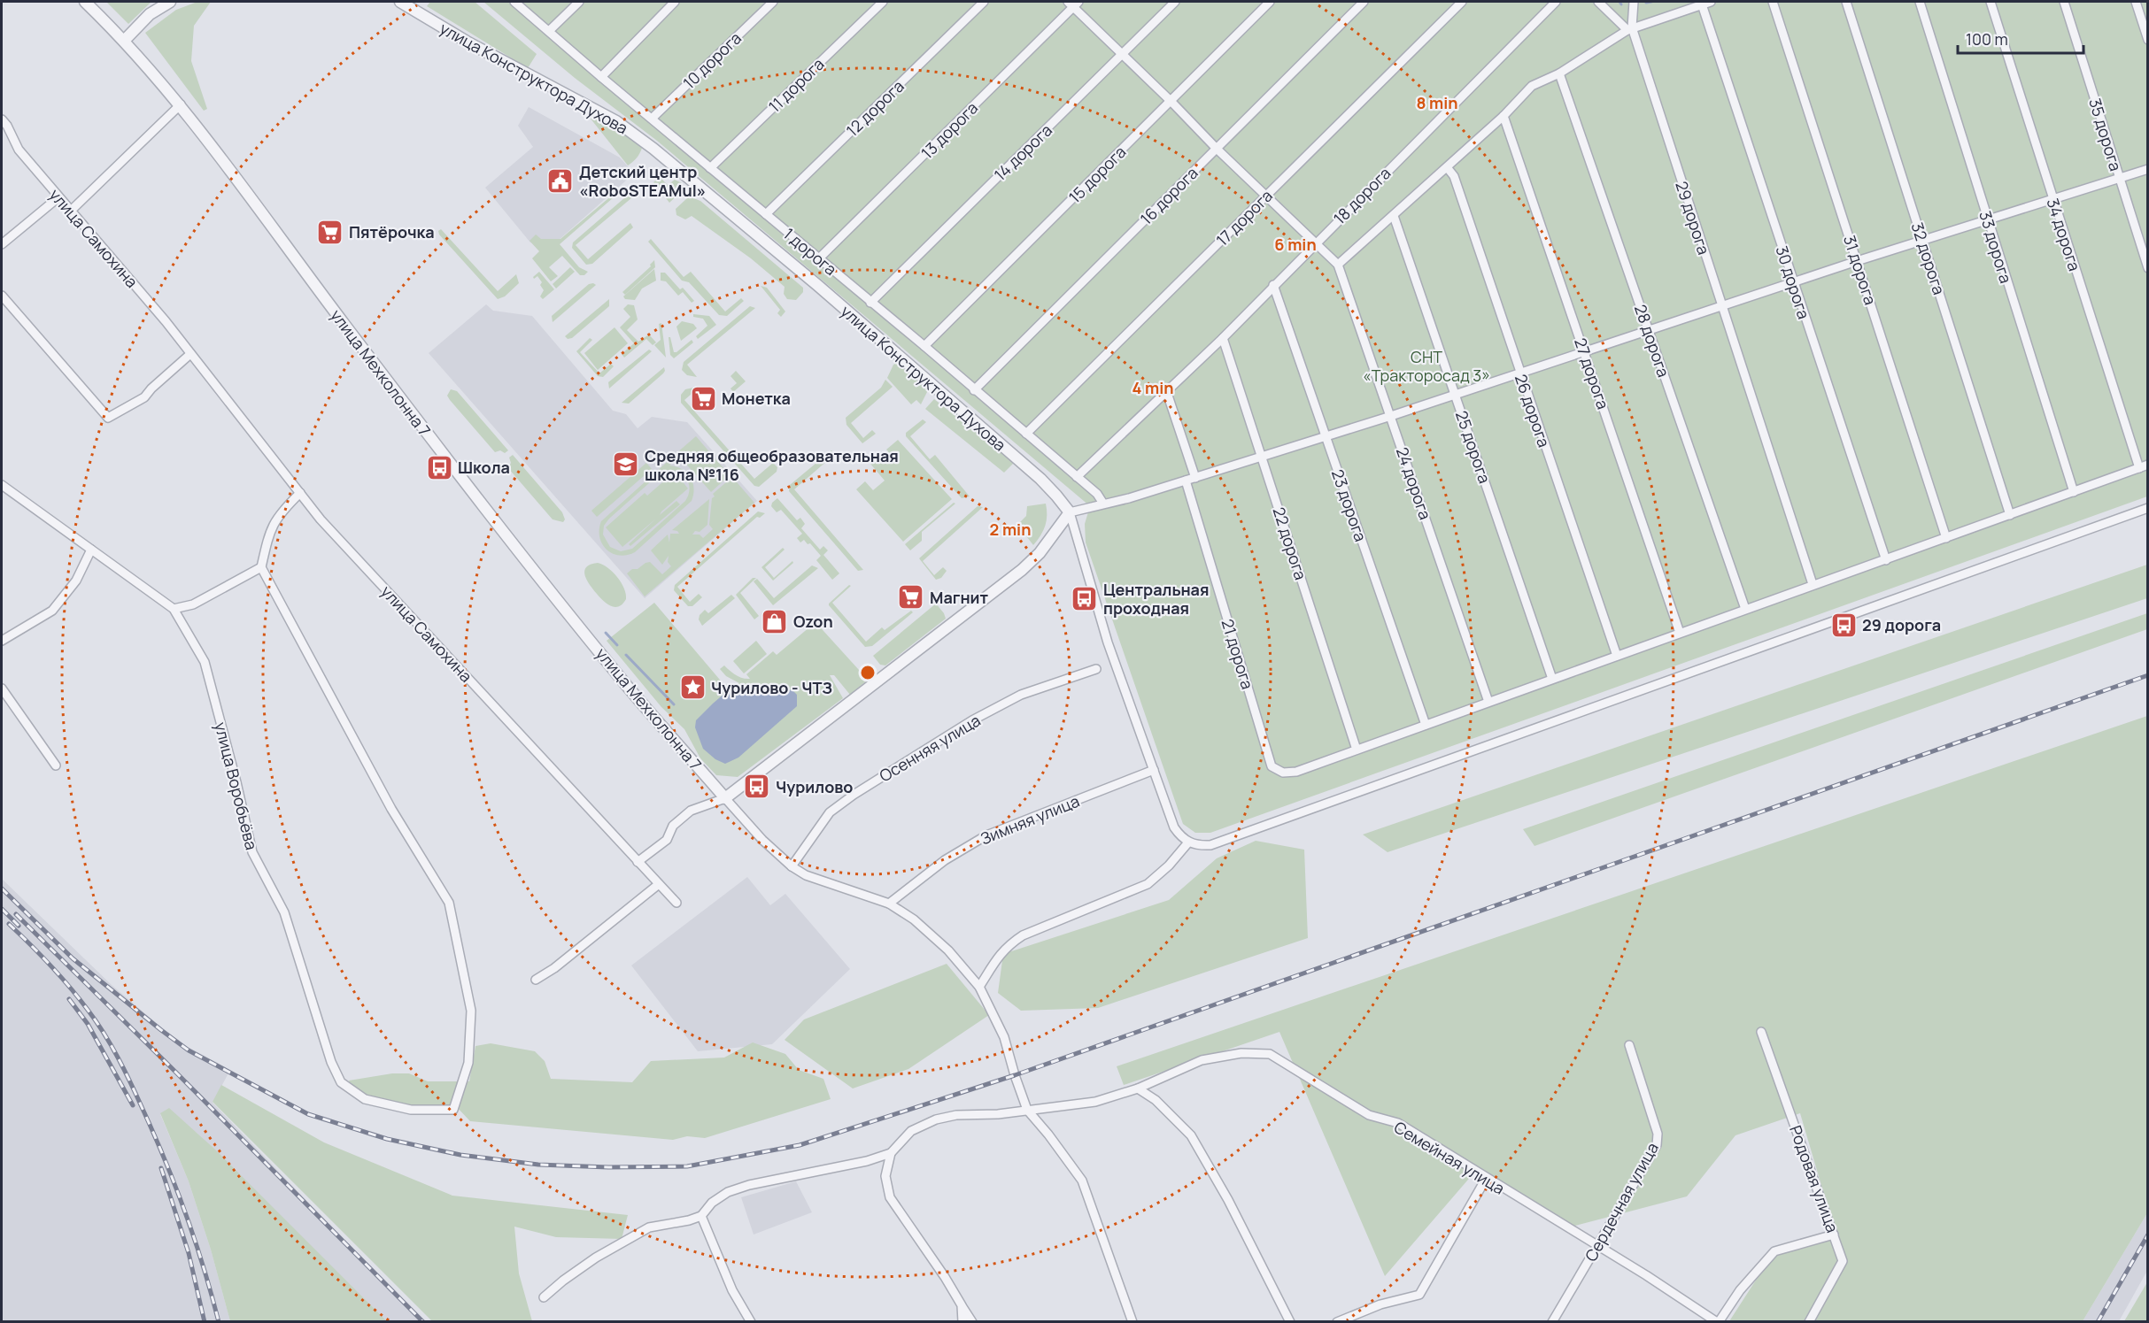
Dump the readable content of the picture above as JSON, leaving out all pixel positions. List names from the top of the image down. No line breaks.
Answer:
{"streets":{"street":["10 дорога","улица Конструктора Духова","11 дорога","12 дорога","13 дорога","35 дорога","14 дорога","15 дорога","16 дорога","18 дорога","17 дорога","29 дорога","34 дорога","улица Самохина","33 дорога","1 дорога","32 дорога","31 дорога","30 дорога","28 дорога","улица Мехколонна 7","27 дорога","26 дорога","25 дорога","24 дорога","23 дорога","22 дорога","21 дорога","Осенняя улица","улица Воробьёва","Зимняя улица","Семейная улица","Родовая улица","Сердечная улица"]},"crossings":[["10 дорога","1 дорога"],["11 дорога","1 дорога"],["12 дорога","1 дорога"],["13 дорога","1 дорога"],["14 дорога","1 дорога"],["15 дорога","1 дорога"],["16 дорога","1 дорога"],["18 дорога","1 дорога"],["18 дорога","23 дорога"],["18 дорога","22 дорога"],["17 дорога","1 дорога"],["22 дорога","21 дорога"],["Семейная улица","Родовая улица"],["Семейная улица","Сердечная улица"]],"parks":["СНТ «Тракторосад 3»"],"places":{"public building":["Детский центр «RoboSTEAMul»"],"supermarket":["Пятёрочка","Монетка","Магнит"],"school or university":["Средняя общеобразовательная школа №116"],"bus stop":["Школа","Центральная проходная","29 дорога","Чурилово"],"shop":["Ozon"],"place":["Чурилово - ЧТЗ"]},"scale_bar":"100 m","rings":["8 min","6 min","4 min","2 min"]}
